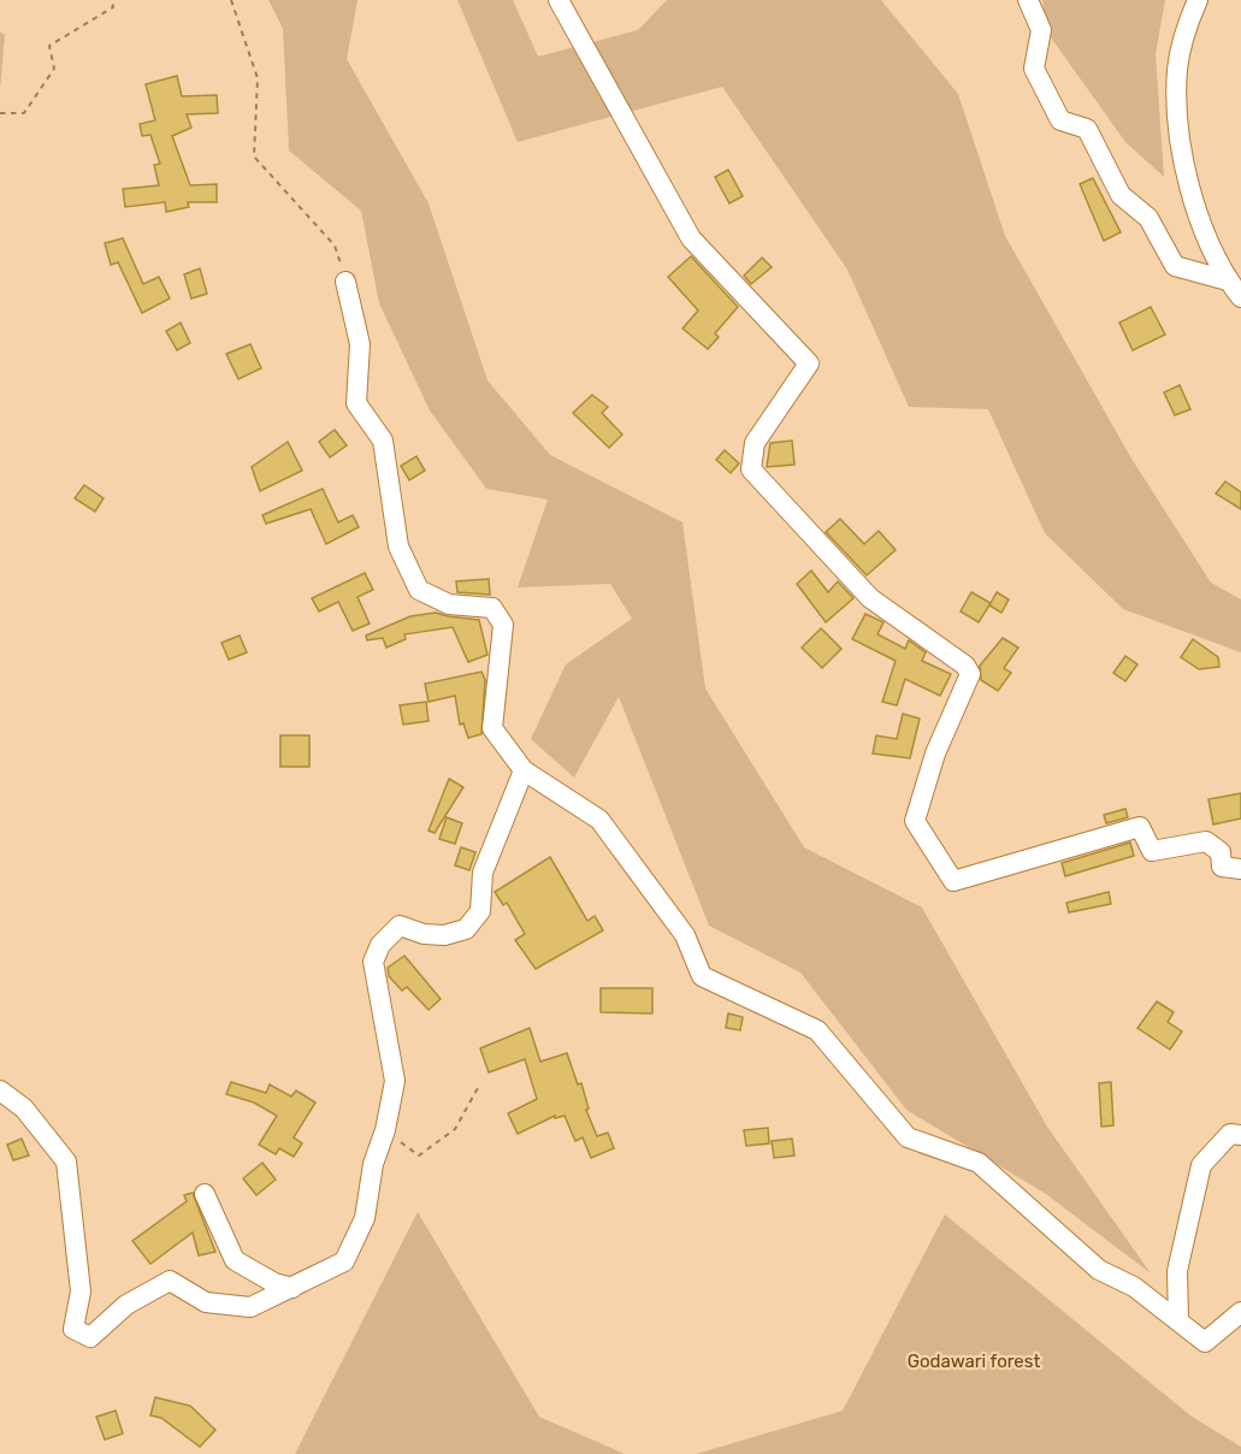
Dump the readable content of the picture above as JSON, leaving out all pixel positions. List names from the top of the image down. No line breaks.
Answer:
{"parks":["Godawari forest"]}
